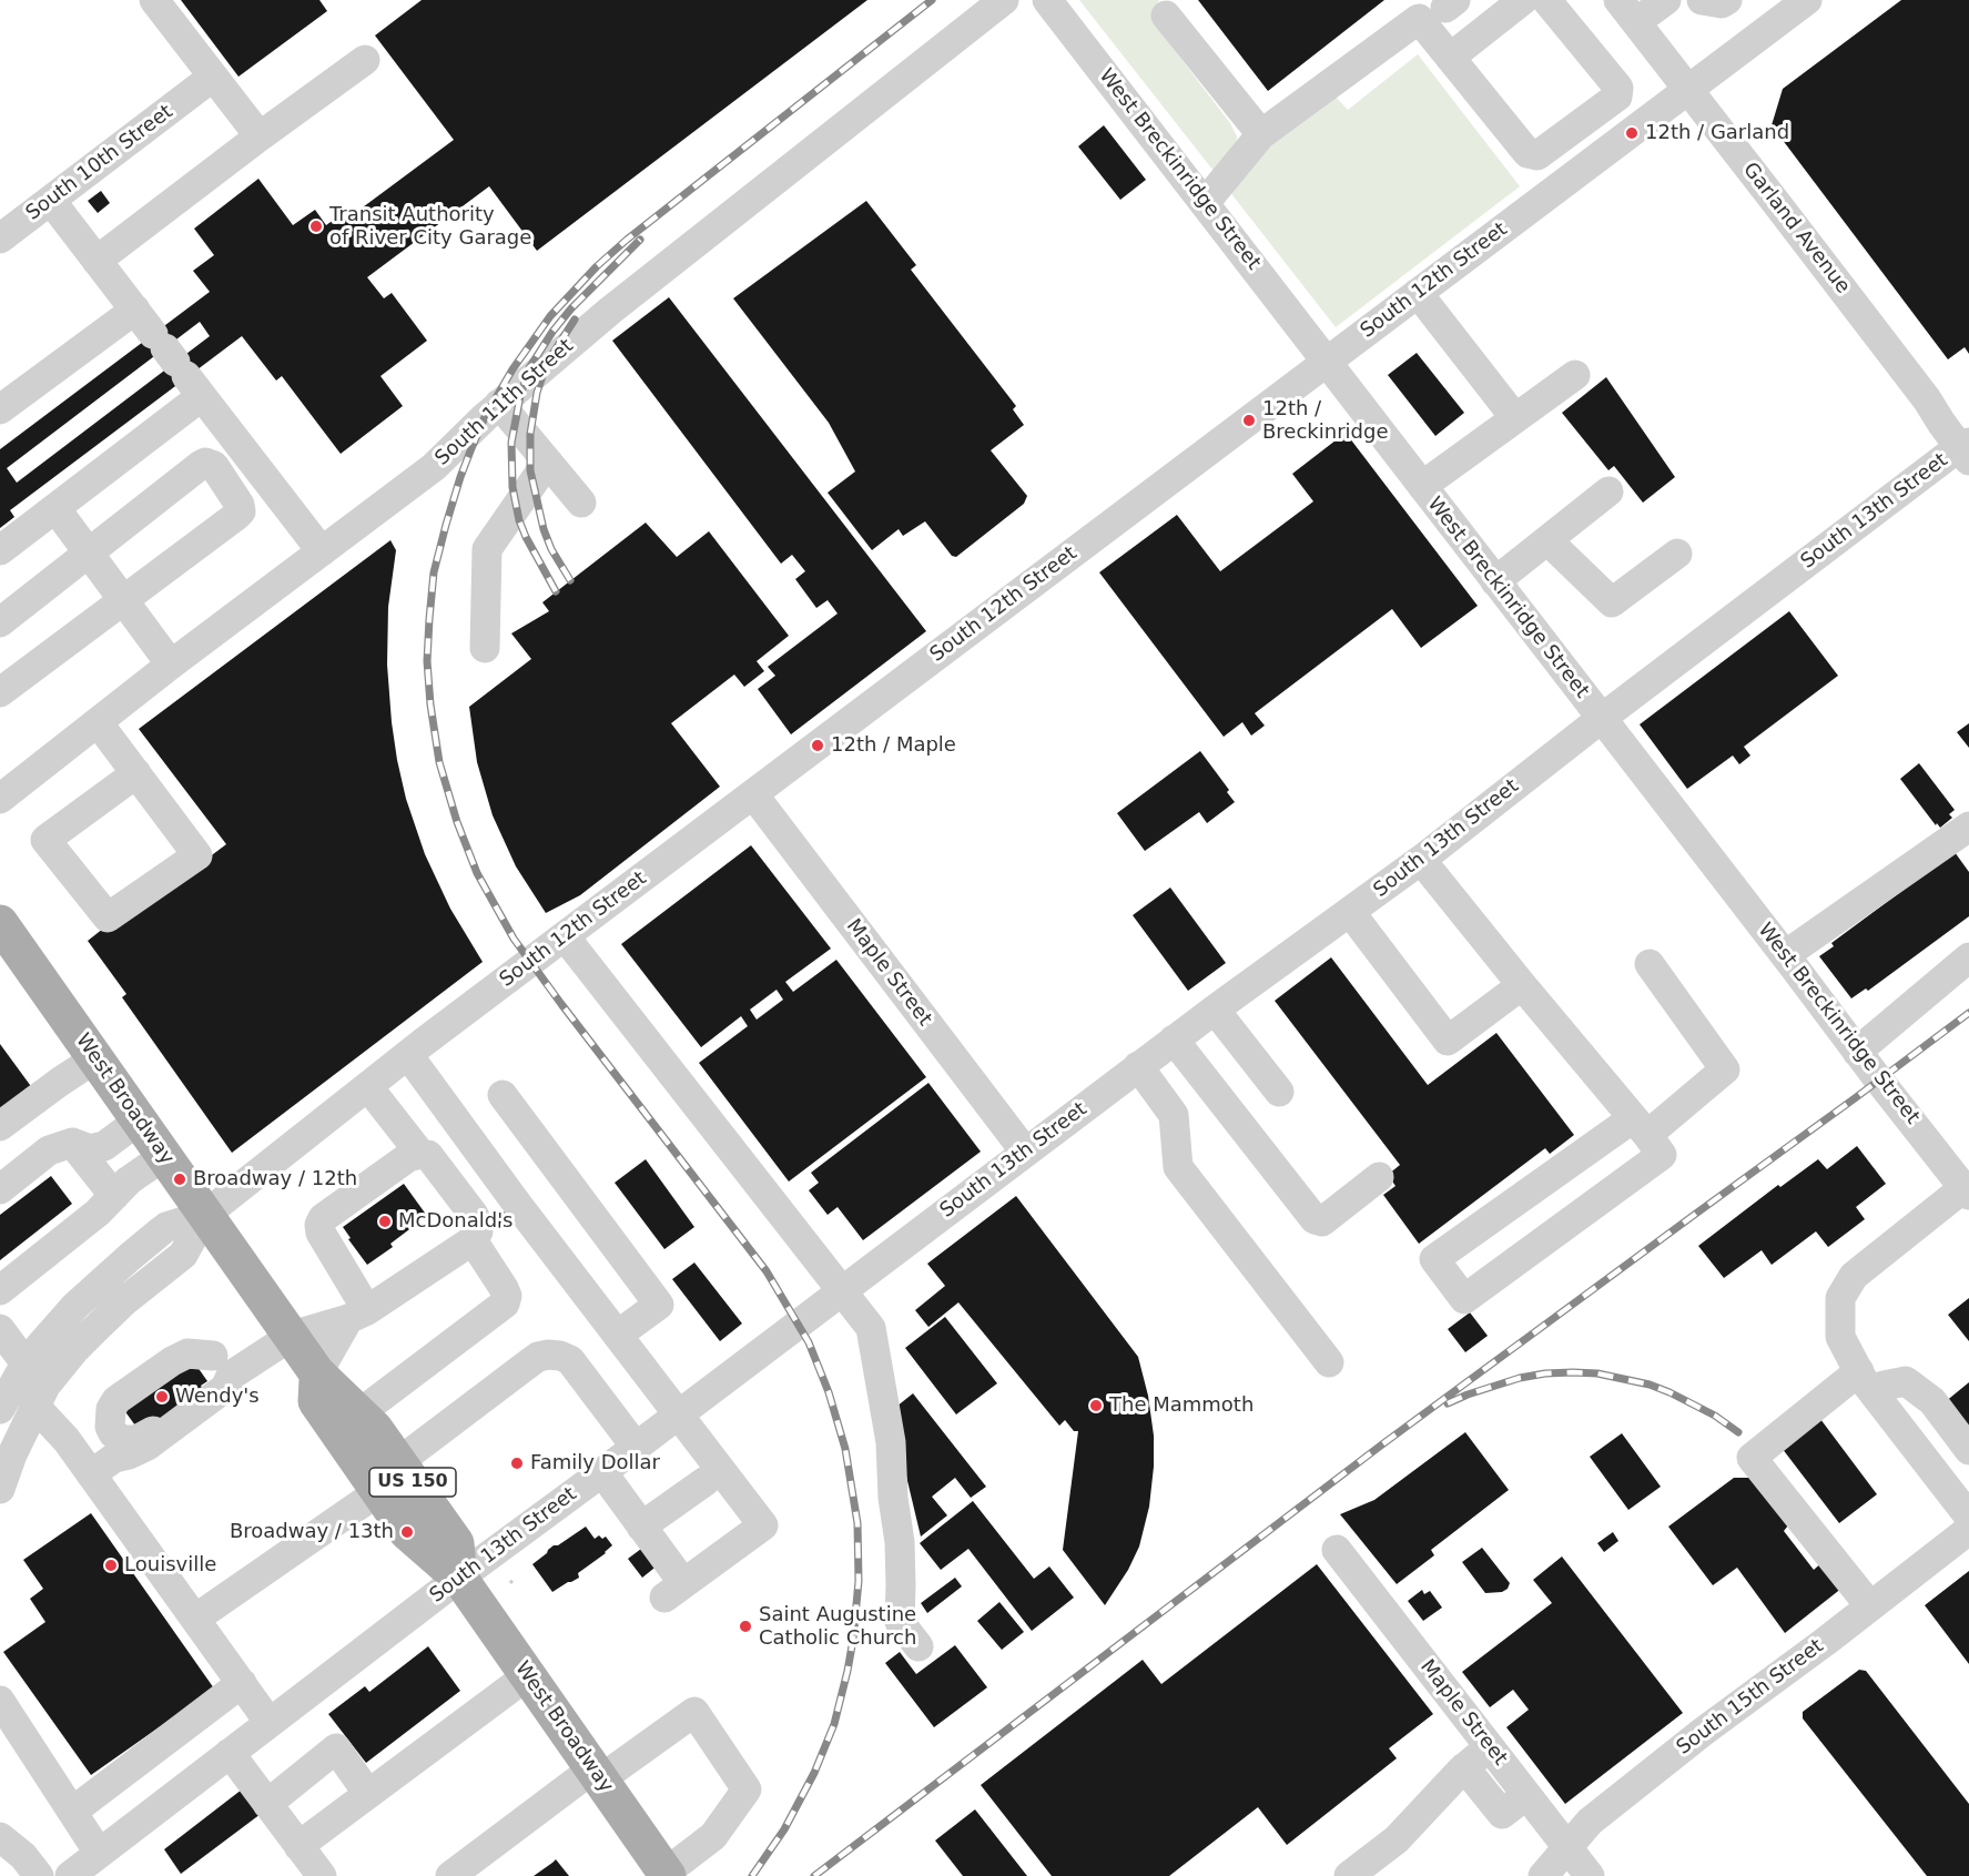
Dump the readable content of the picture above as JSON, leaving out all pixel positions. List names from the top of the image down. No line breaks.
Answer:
{"streets":{"main road":["West Broadway","US 150"],"street":["South 10th Street","West Breckinridge Street","Garland Avenue","South 12th Street","South 11th Street","South 13th Street","Maple Street","South 15th Street"]},"crossings":[["West Breckinridge Street","South 12th Street"],["West Breckinridge Street","South 13th Street"],["Garland Avenue","South 12th Street"],["Garland Avenue","South 13th Street"],["South 12th Street","Maple Street"],["South 12th Street","West Broadway"],["South 13th Street","Maple Street"],["South 13th Street","West Broadway"],["Maple Street","South 15th Street"]],"places":["12th / Garland","Transit Authority of River City Garage","12th / Breckinridge","12th / Maple","Broadway / 12th","McDonald's","Wendy's","The Mammoth","Family Dollar","Broadway / 13th","Louisville","Saint Augustine Catholic Church"]}
